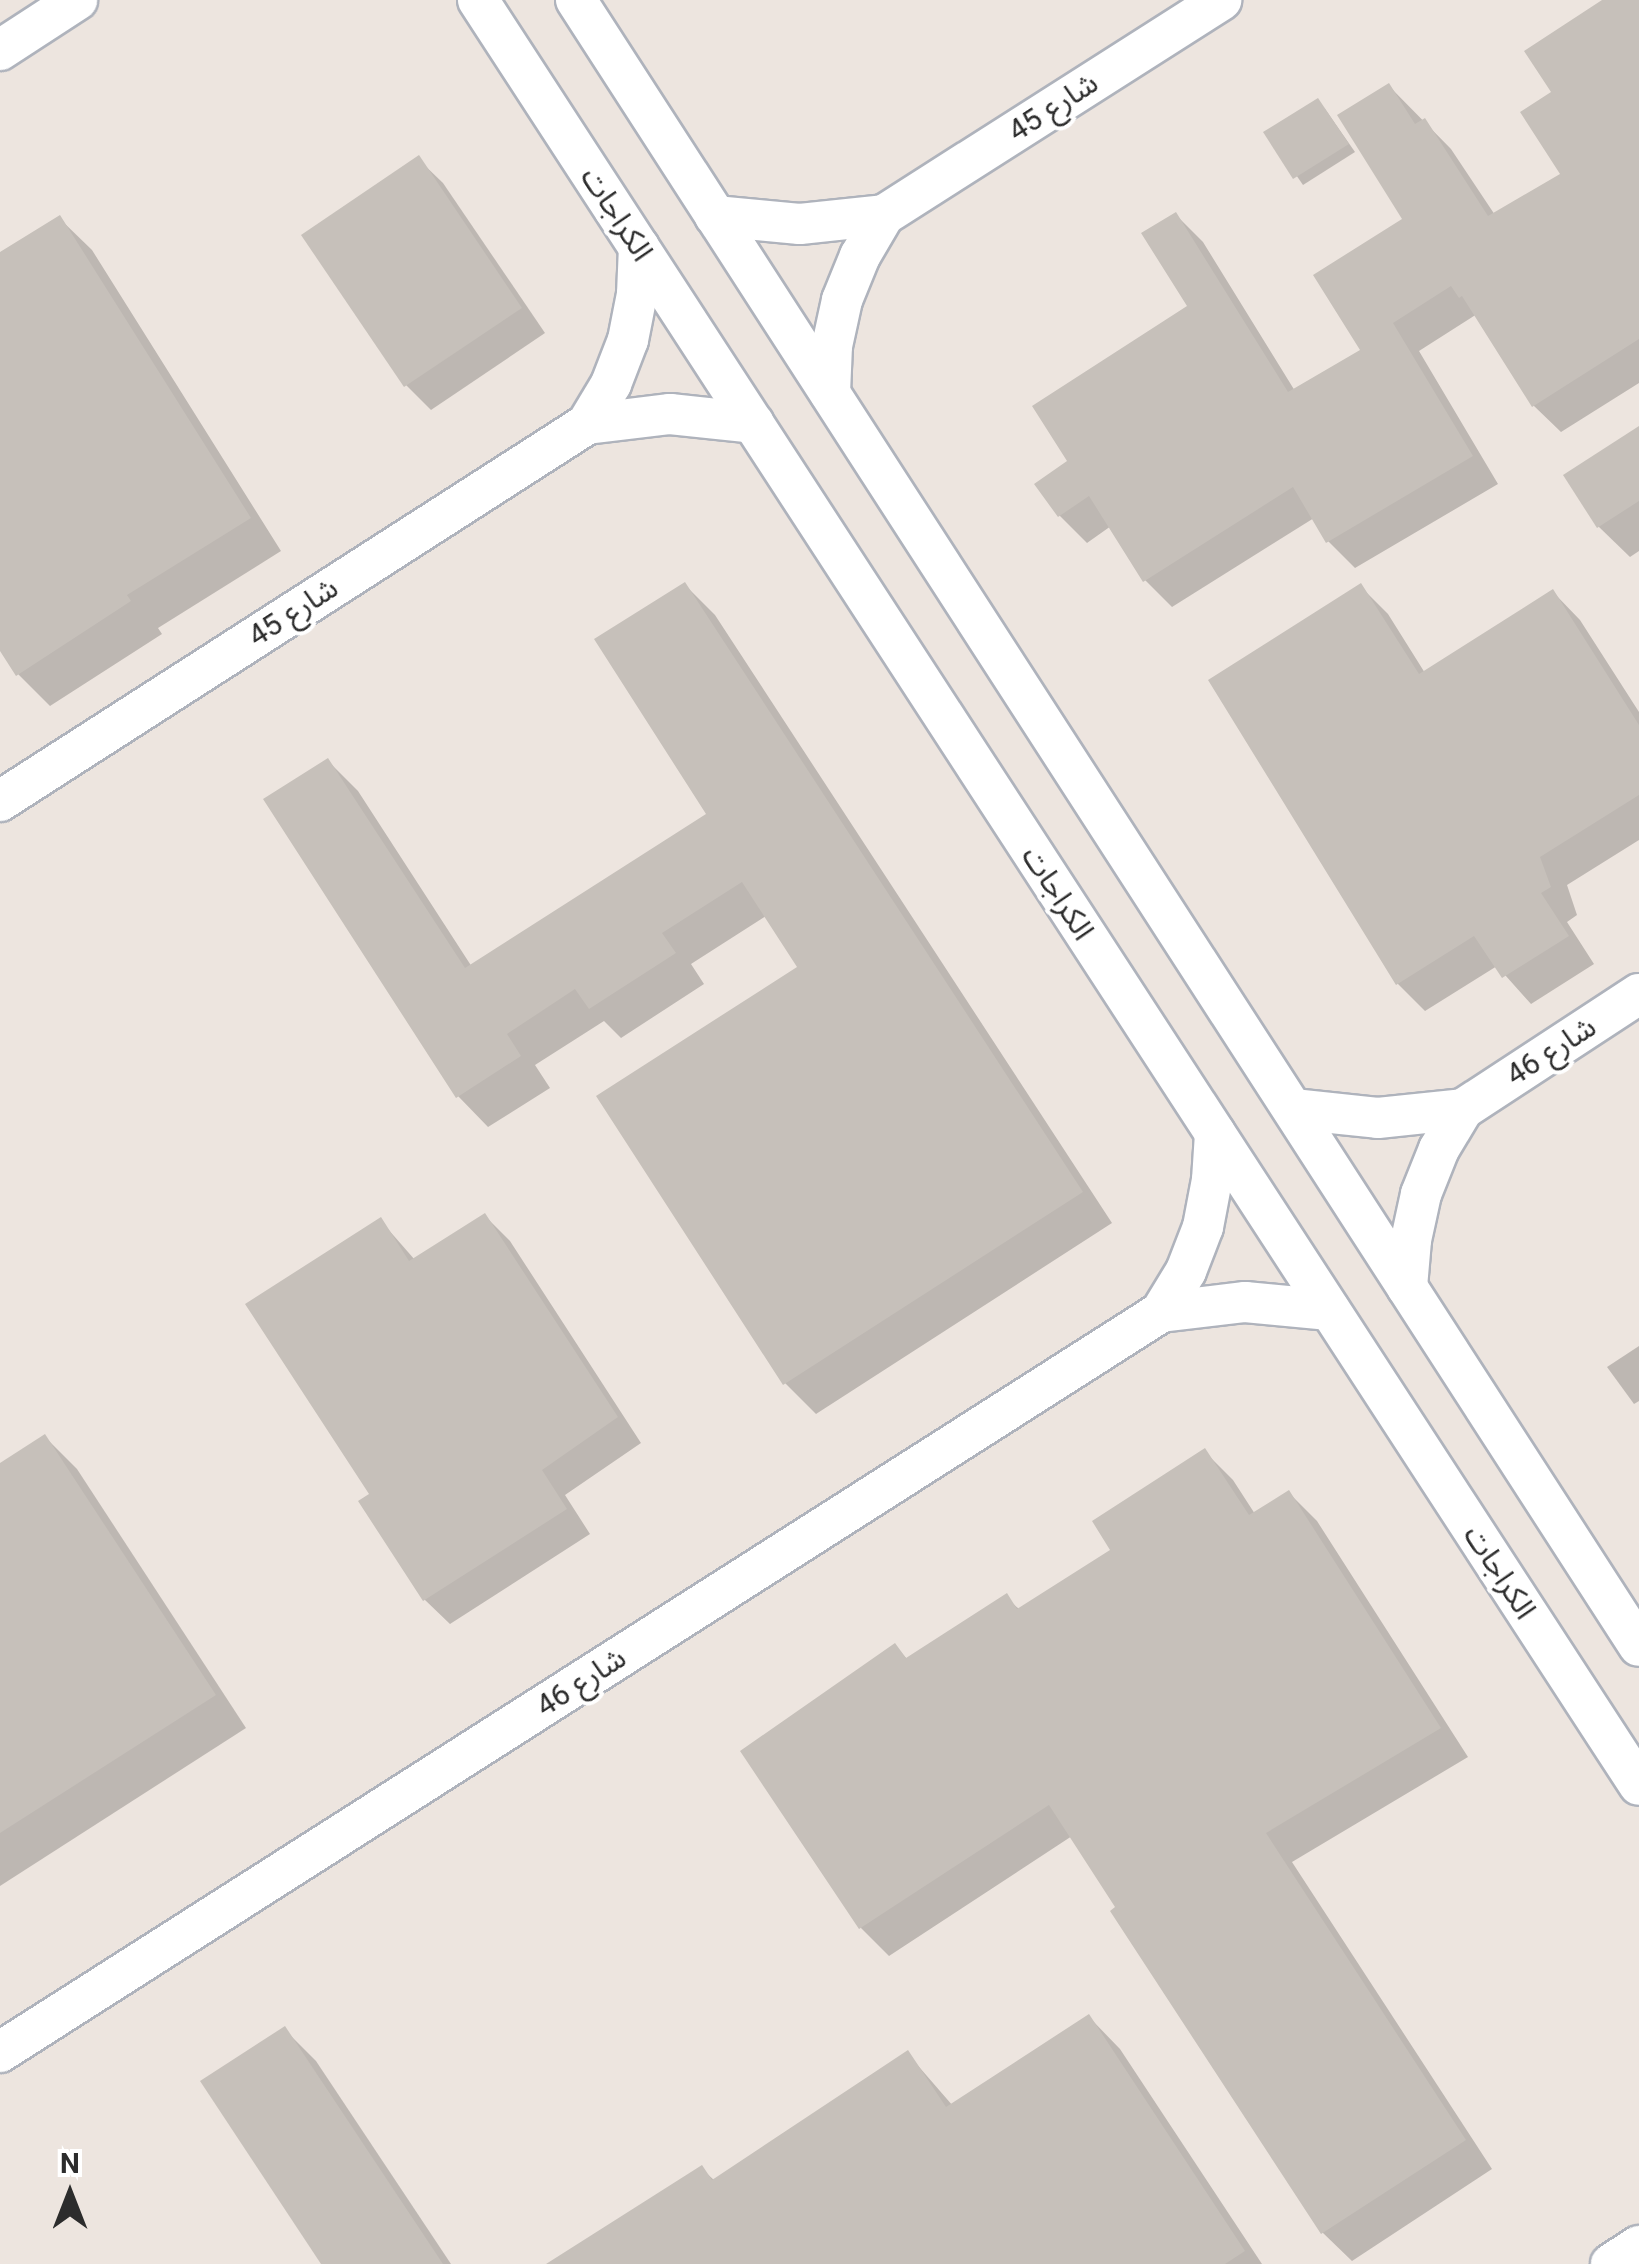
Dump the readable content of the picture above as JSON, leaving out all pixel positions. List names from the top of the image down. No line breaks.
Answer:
{"streets":{"street":["شارع 45","الكراجات","شارع 46"]},"crossings":[["شارع 45","الكراجات"],["الكراجات","شارع 46"]],"north":"top"}
